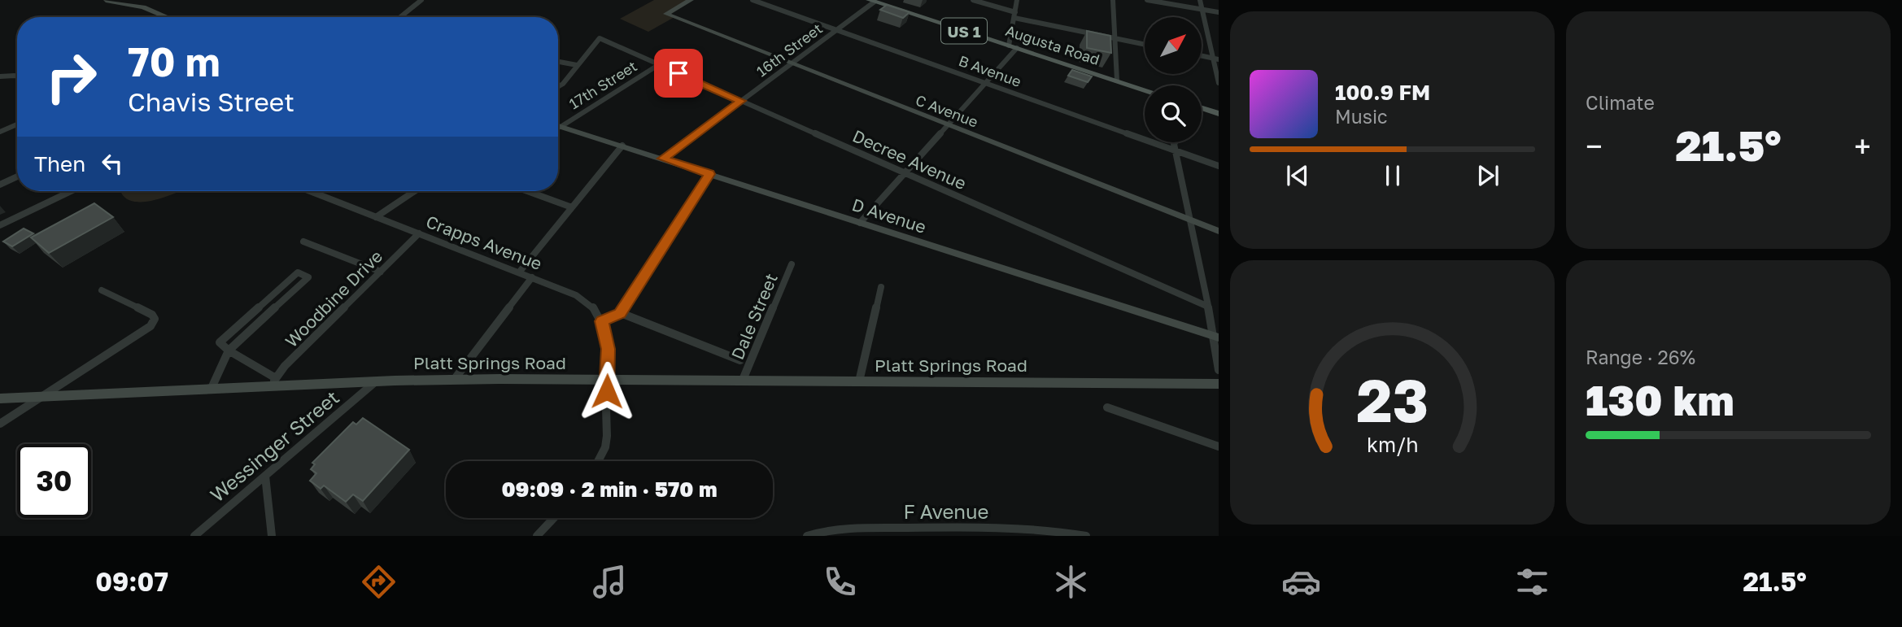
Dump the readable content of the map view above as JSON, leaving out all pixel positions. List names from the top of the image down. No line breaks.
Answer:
{"streets":{"main road":["US 1","Augusta Road"],"street":["16th Street","B Avenue","17th Street","C Avenue","Decree Avenue","D Avenue","Crapps Avenue","Woodbine Drive","Dale Street","Platt Springs Road","Wessinger Street","F Avenue"]},"crossings":[["Augusta Road","16th Street"],["16th Street","B Avenue"],["16th Street","C Avenue"],["16th Street","Decree Avenue"],["16th Street","D Avenue"],["17th Street","Decree Avenue"],["Crapps Avenue","Woodbine Drive"],["Woodbine Drive","Platt Springs Road"],["Dale Street","Platt Springs Road"],["Platt Springs Road","Wessinger Street"]],"north":"top right","page":{"tile":["Climate",["Range · 26%","130 km"]],"turn":["70 m","Chavis Street"],"song":["100.9 FM","Music"],"heat":["−","21.5°","+"],"then":"Then","limit":"30","trip":"09:09 · 2 min · 570 m","tabs":["09:07","21.5°"],"gauge":["23","km/h"]}}
